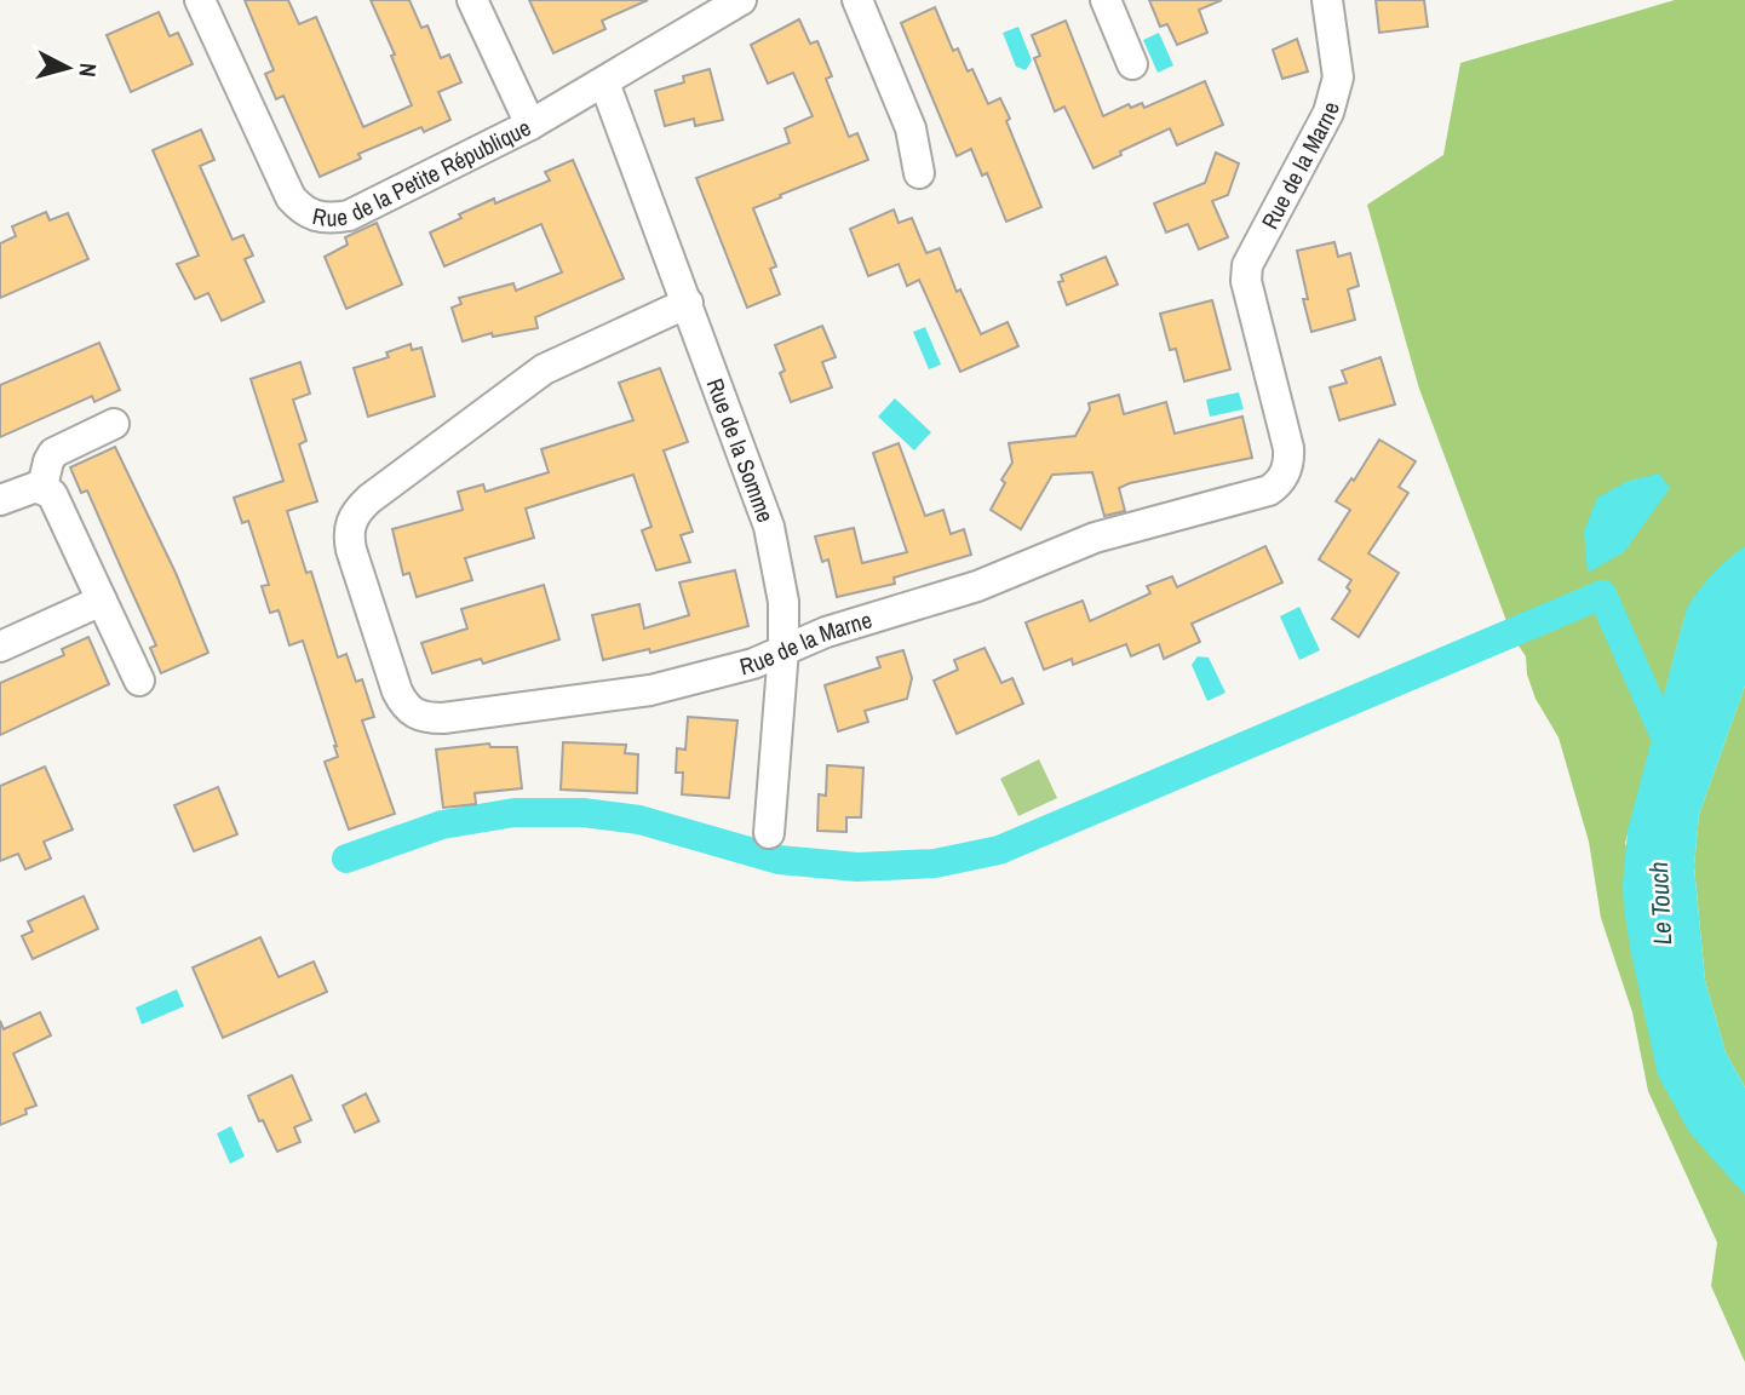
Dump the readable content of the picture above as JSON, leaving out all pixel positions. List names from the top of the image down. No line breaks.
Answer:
{"streets":{"street":["Rue de la Petite République","Rue de la Marne","Rue de la Somme"]},"crossings":[["Rue de la Petite République","Rue de la Somme"],["Rue de la Marne","Rue de la Somme"]],"water":["Le Touch"],"north":"right"}
